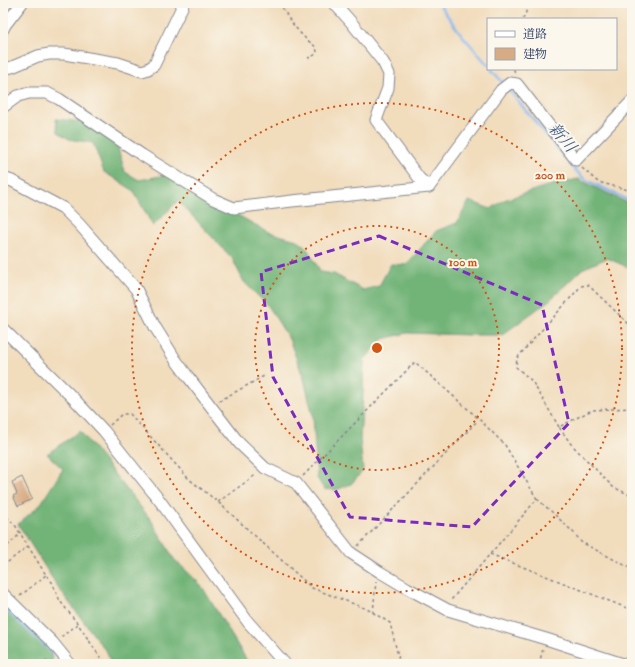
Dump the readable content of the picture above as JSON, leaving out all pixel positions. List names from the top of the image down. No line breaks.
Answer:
{"water":["新川"],"legend":["道路","建物"],"rings":["200 m","100 m"]}
